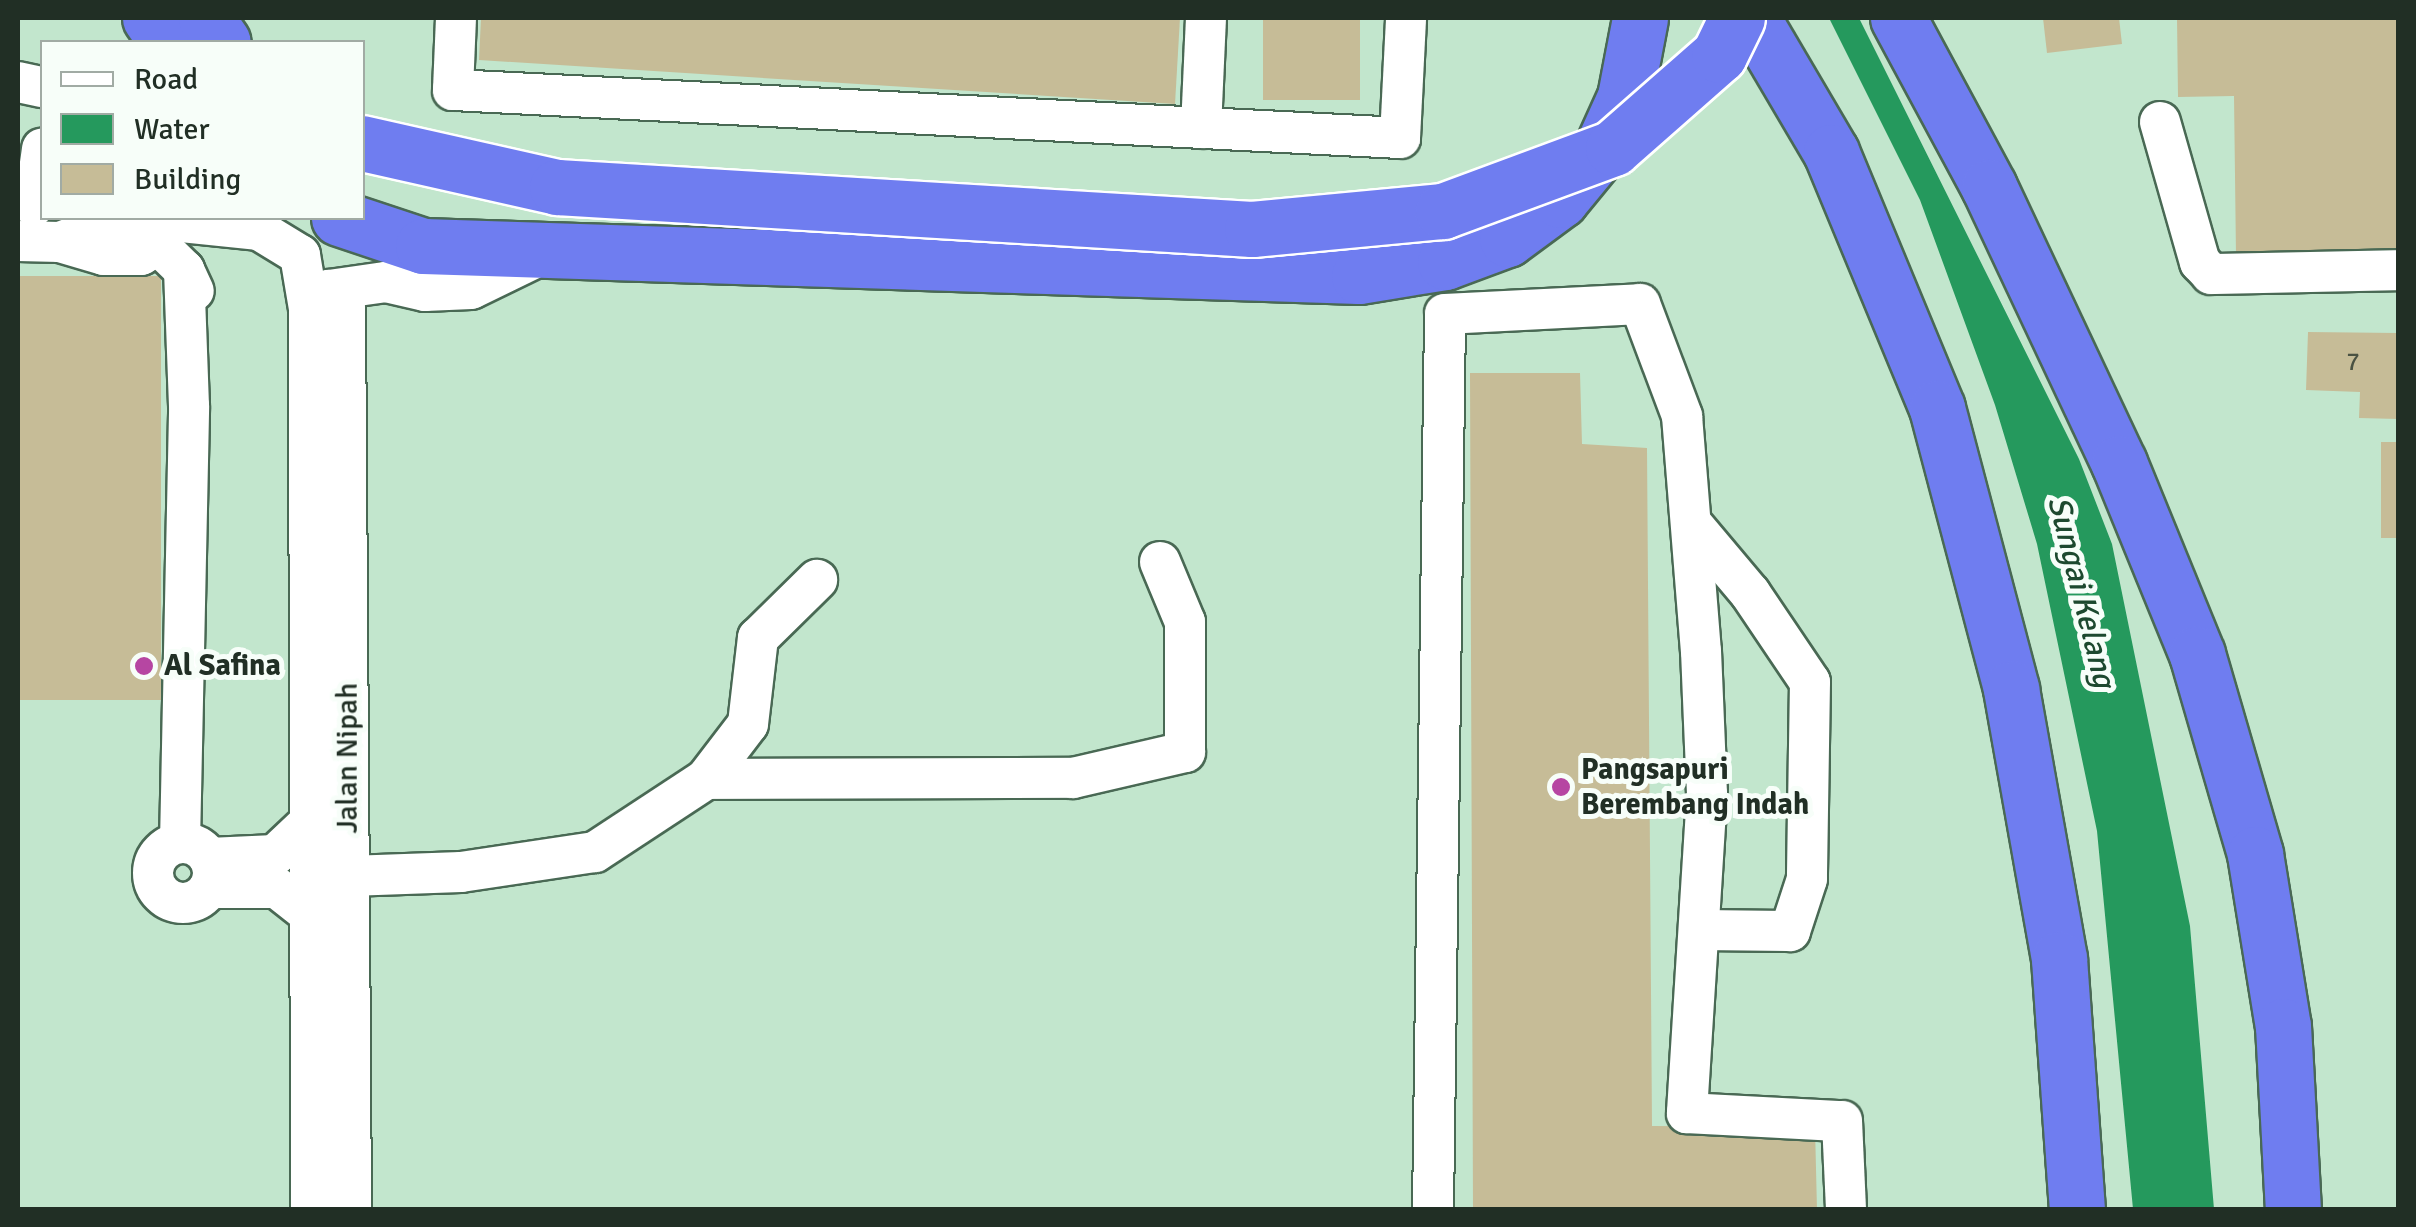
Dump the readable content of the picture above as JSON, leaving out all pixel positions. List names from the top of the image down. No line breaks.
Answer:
{"streets":{"street":["Jalan Nipah"]},"water":["Sungai Kelang"],"places":["Al Safina","Pangsapuri Berembang Indah"],"house_numbers":["7"],"legend":["Road","Water","Building"]}
